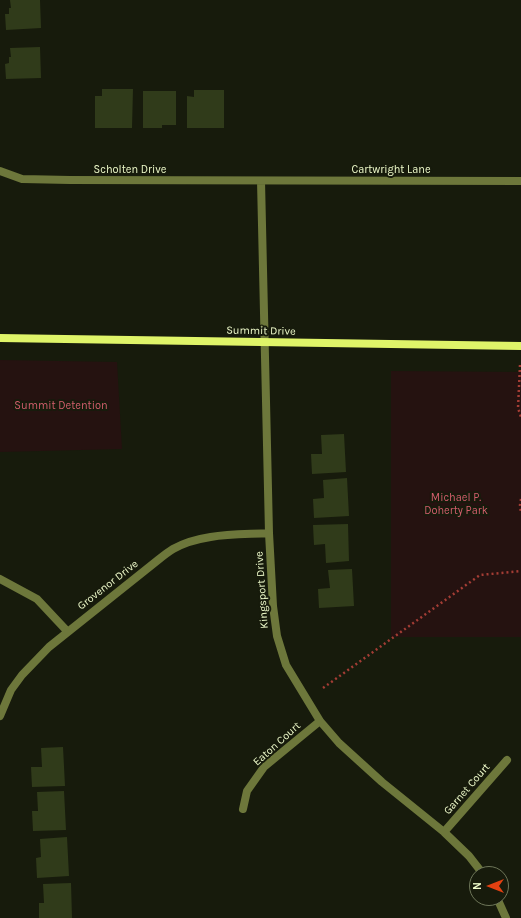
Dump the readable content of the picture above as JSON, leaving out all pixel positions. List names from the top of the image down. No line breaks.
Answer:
{"streets":{"street":["Scholten Drive","Cartwright Lane","Summit Drive","Grovenor Drive","Kingsport Drive","Eaton Court","Garnet Court"]},"crossings":[["Scholten Drive","Cartwright Lane"],["Scholten Drive","Kingsport Drive"],["Cartwright Lane","Kingsport Drive"],["Summit Drive","Kingsport Drive"],["Grovenor Drive","Kingsport Drive"],["Kingsport Drive","Eaton Court"],["Kingsport Drive","Garnet Court"]],"parks":["Summit Detention","Michael P. Doherty Park"],"north":"left"}
